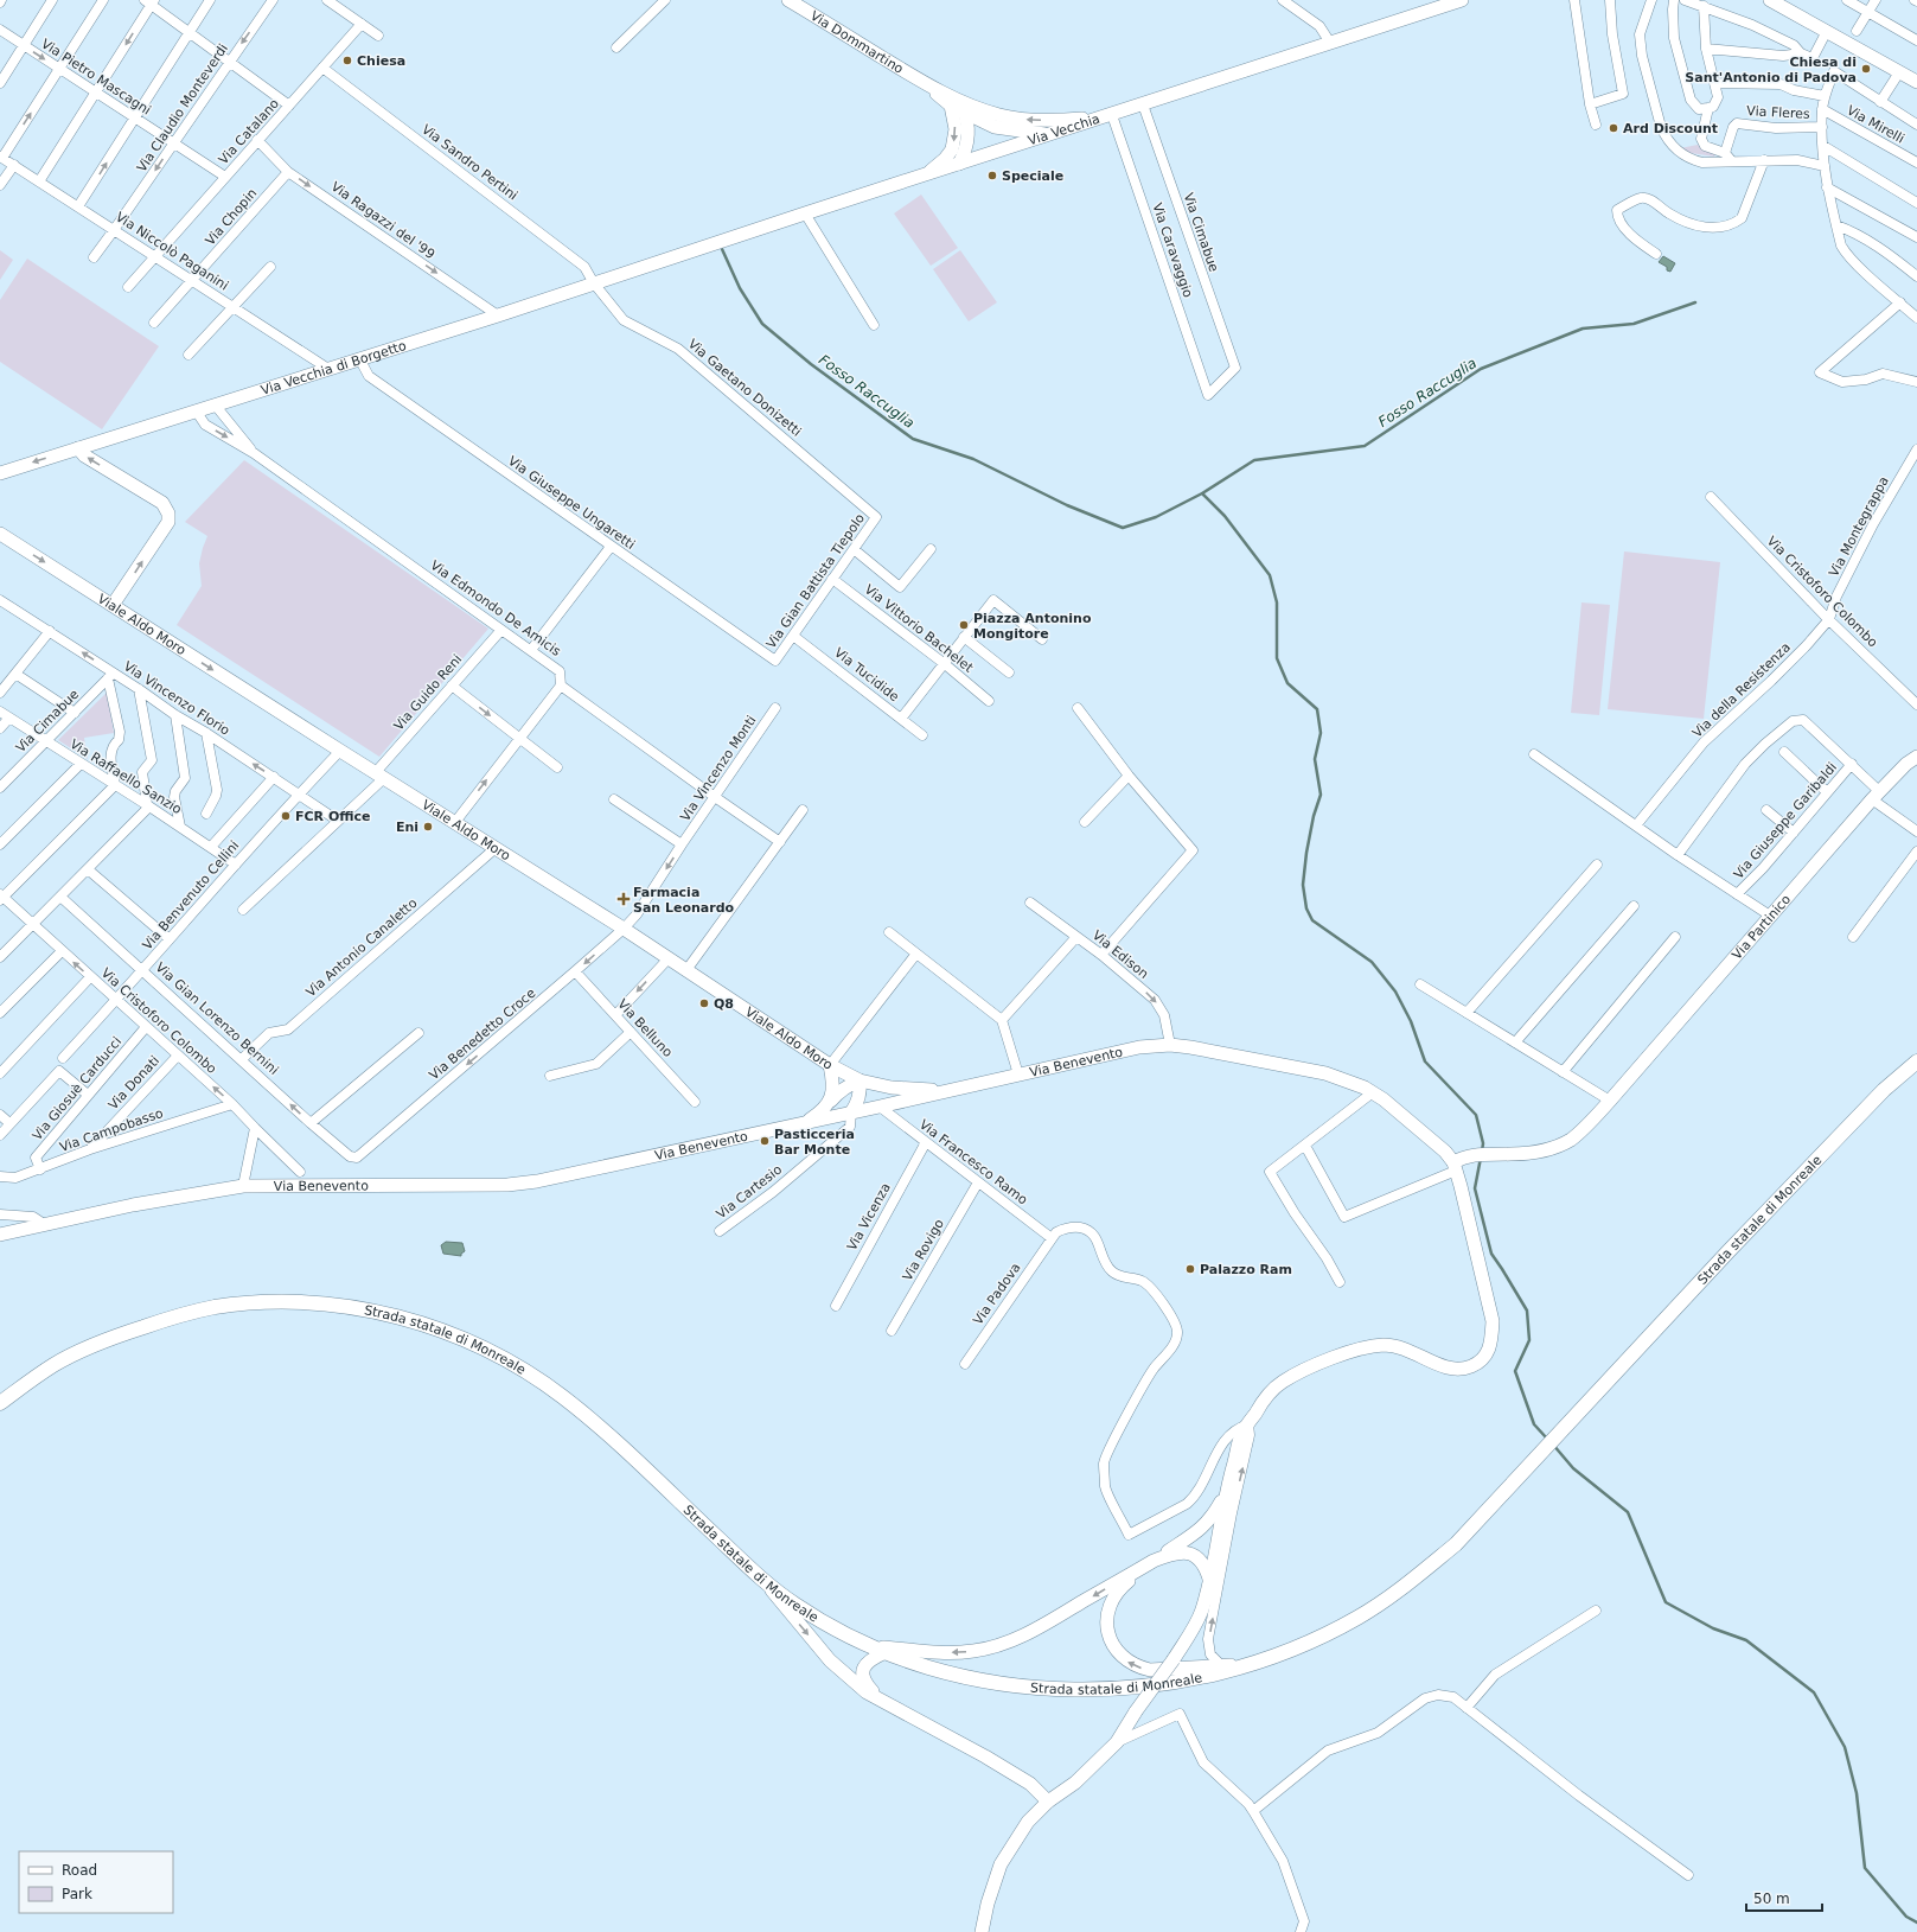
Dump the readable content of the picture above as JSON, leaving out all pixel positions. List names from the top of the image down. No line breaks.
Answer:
{"streets":{"main road":["Via Dommartino","Via Vecchia","Via Vecchia di Borgetto","Viale Aldo Moro","Via Partinico","Via Benevento","Strada statale di Monreale"],"street":["Via Pietro Mascagni","Via Claudio Monteverdi","Via Fleres","Via Mirelli","Via Catalano","Via Sandro Pertini","Via Chopin","Via Ragazzi del '99","Via Cimabue","Via Caravaggio","Via Niccolò Paganini","Via Gaetano Donizetti","Via Giuseppe Ungaretti","Via Montegrappa","Via Gian Battista Tiepolo","Via Cristoforo Colombo","Via Edmondo De Amicis","Via Vittorio Bachelet","Via Tucidide","Via della Resistenza","Via Guido Reni","Via Vincenzo Florio","Via Vincenzo Monti","Via Raffaello Sanzio","Via Giuseppe Garibaldi","Via Benvenuto Cellini","Via Antonio Canaletto","Via Edison","Via Gian Lorenzo Bernini","Via Belluno","Via Benedetto Croce","Via Donati","Via Giosuè Carducci","Via Campobasso","Via Francesco Ramo","Via Cartesio","Via Vicenza","Via Rovigo","Via Padova"]},"crossings":[["Via Pietro Mascagni","Via Claudio Monteverdi"],["Via Pietro Mascagni","Via Catalano"],["Via Claudio Monteverdi","Via Niccolò Paganini"],["Via Vecchia","Via Cimabue"],["Via Vecchia","Via Caravaggio"],["Via Vecchia","Via Vecchia di Borgetto"],["Via Catalano","Via Sandro Pertini"],["Via Catalano","Via Ragazzi del '99"],["Via Catalano","Via Niccolò Paganini"],["Via Sandro Pertini","Via Vecchia di Borgetto"],["Via Sandro Pertini","Via Gaetano Donizetti"],["Via Chopin","Via Ragazzi del '99"],["Via Chopin","Via Niccolò Paganini"],["Via Ragazzi del '99","Via Vecchia di Borgetto"],["Via Cimabue","Via Caravaggio"],["Via Cimabue","Via Vincenzo Florio"],["Via Cimabue","Via Raffaello Sanzio"],["Via Niccolò Paganini","Via Vecchia di Borgetto"],["Via Vecchia di Borgetto","Via Gaetano Donizetti"],["Via Vecchia di Borgetto","Via Giuseppe Ungaretti"],["Via Gaetano Donizetti","Via Gian Battista Tiepolo"],["Via Giuseppe Ungaretti","Via Gian Battista Tiepolo"],["Via Montegrappa","Via Cristoforo Colombo"],["Via Montegrappa","Via della Resistenza"],["Via Gian Battista Tiepolo","Via Vittorio Bachelet"],["Via Gian Battista Tiepolo","Via Tucidide"],["Via Cristoforo Colombo","Via della Resistenza"],["Via Cristoforo Colombo","Via Benvenuto Cellini"],["Via Cristoforo Colombo","Via Donati"],["Via Cristoforo Colombo","Via Giosuè Carducci"],["Via Cristoforo Colombo","Via Campobasso"],["Via Edmondo De Amicis","Via Guido Reni"],["Viale Aldo Moro","Via Guido Reni"],["Viale Aldo Moro","Via Vincenzo Monti"],["Viale Aldo Moro","Via Benvenuto Cellini"],["Viale Aldo Moro","Via Antonio Canaletto"],["Viale Aldo Moro","Via Benedetto Croce"],["Viale Aldo Moro","Via Benevento"],["Via Guido Reni","Via Vincenzo Florio"],["Via Vincenzo Florio","Via Benvenuto Cellini"],["Via Vincenzo Monti","Via Benedetto Croce"],["Via Raffaello Sanzio","Via Benvenuto Cellini"],["Via Benvenuto Cellini","Via Gian Lorenzo Bernini"],["Via Partinico","Via Benevento"],["Via Antonio Canaletto","Via Gian Lorenzo Bernini"],["Via Edison","Via Benevento"],["Via Gian Lorenzo Bernini","Via Benedetto Croce"],["Via Belluno","Via Benedetto Croce"],["Via Benevento","Via Francesco Ramo"],["Via Benevento","Via Cartesio"],["Via Donati","Via Campobasso"],["Via Giosuè Carducci","Via Campobasso"],["Via Francesco Ramo","Via Vicenza"],["Via Francesco Ramo","Via Rovigo"],["Via Francesco Ramo","Via Padova"]],"one_way":["Via Ragazzi del '99","Viale Aldo Moro","Via Edison"],"water":["Fosso Raccuglia"],"places":{"other":["Chiesa","Chiesa di Sant'Antonio di Padova","Ard Discount","Speciale","Piazza Antonino Mongitore","FCR Office","Eni","Q8","Pasticceria Bar Monte","Palazzo Ram"],"health":["Farmacia San Leonardo"]},"legend":["Road","Park"],"scale_bar":"50 m"}
